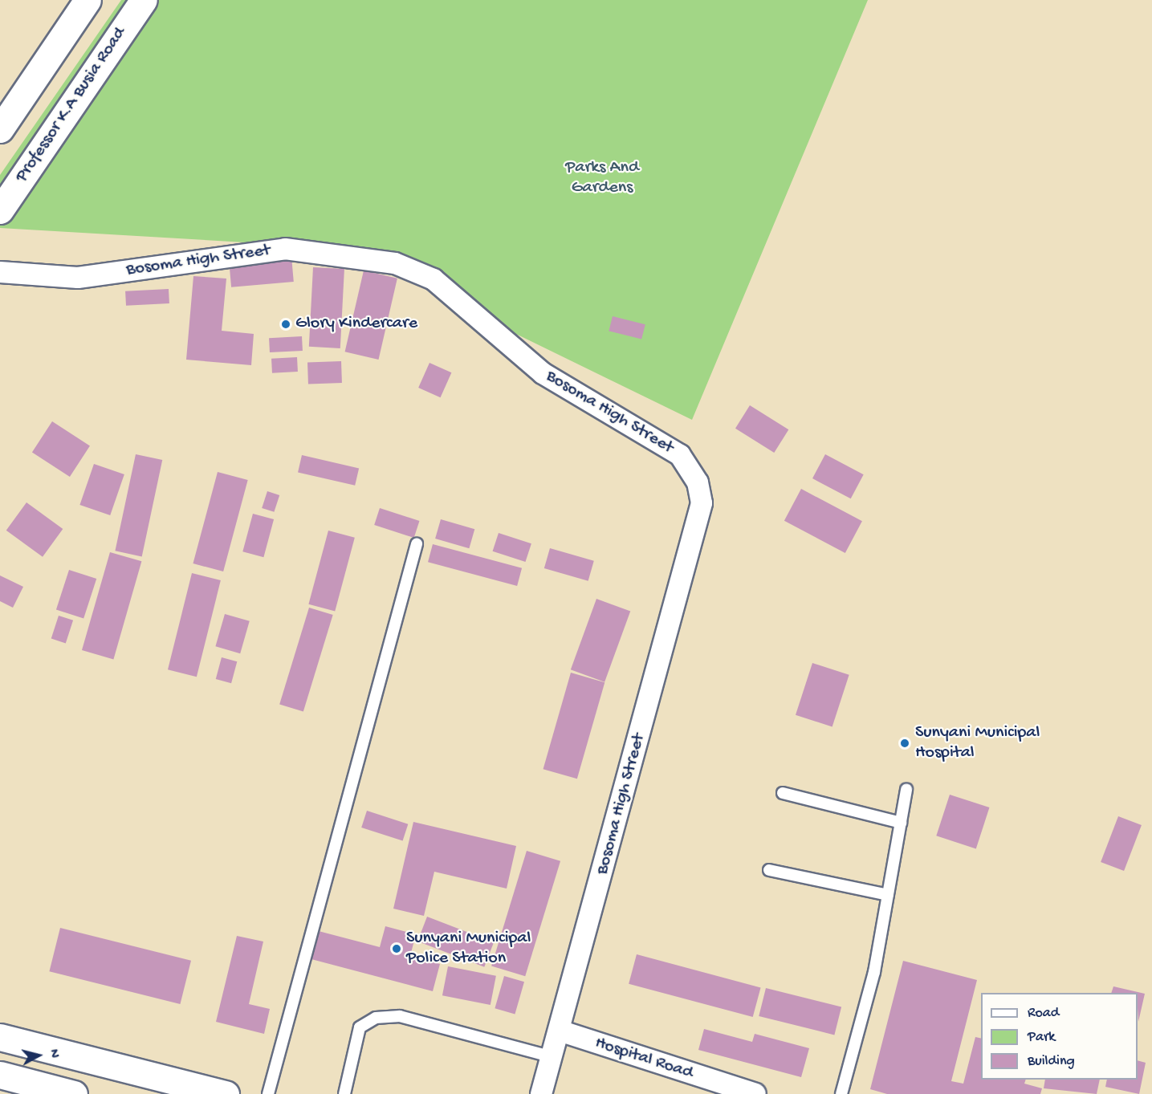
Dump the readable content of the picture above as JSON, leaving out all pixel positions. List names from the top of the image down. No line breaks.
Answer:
{"streets":{"main road":["Professor K.A Busia Road"],"street":["Bosoma High Street","Hospital Road"]},"crossings":[["Bosoma High Street","Hospital Road"]],"parks":["Parks And Gardens"],"places":["Glory Kindercare","Sunyani Municipal Hospital","Sunyani Municipal Police Station"],"legend":["Road","Park","Building"],"north":"right"}
